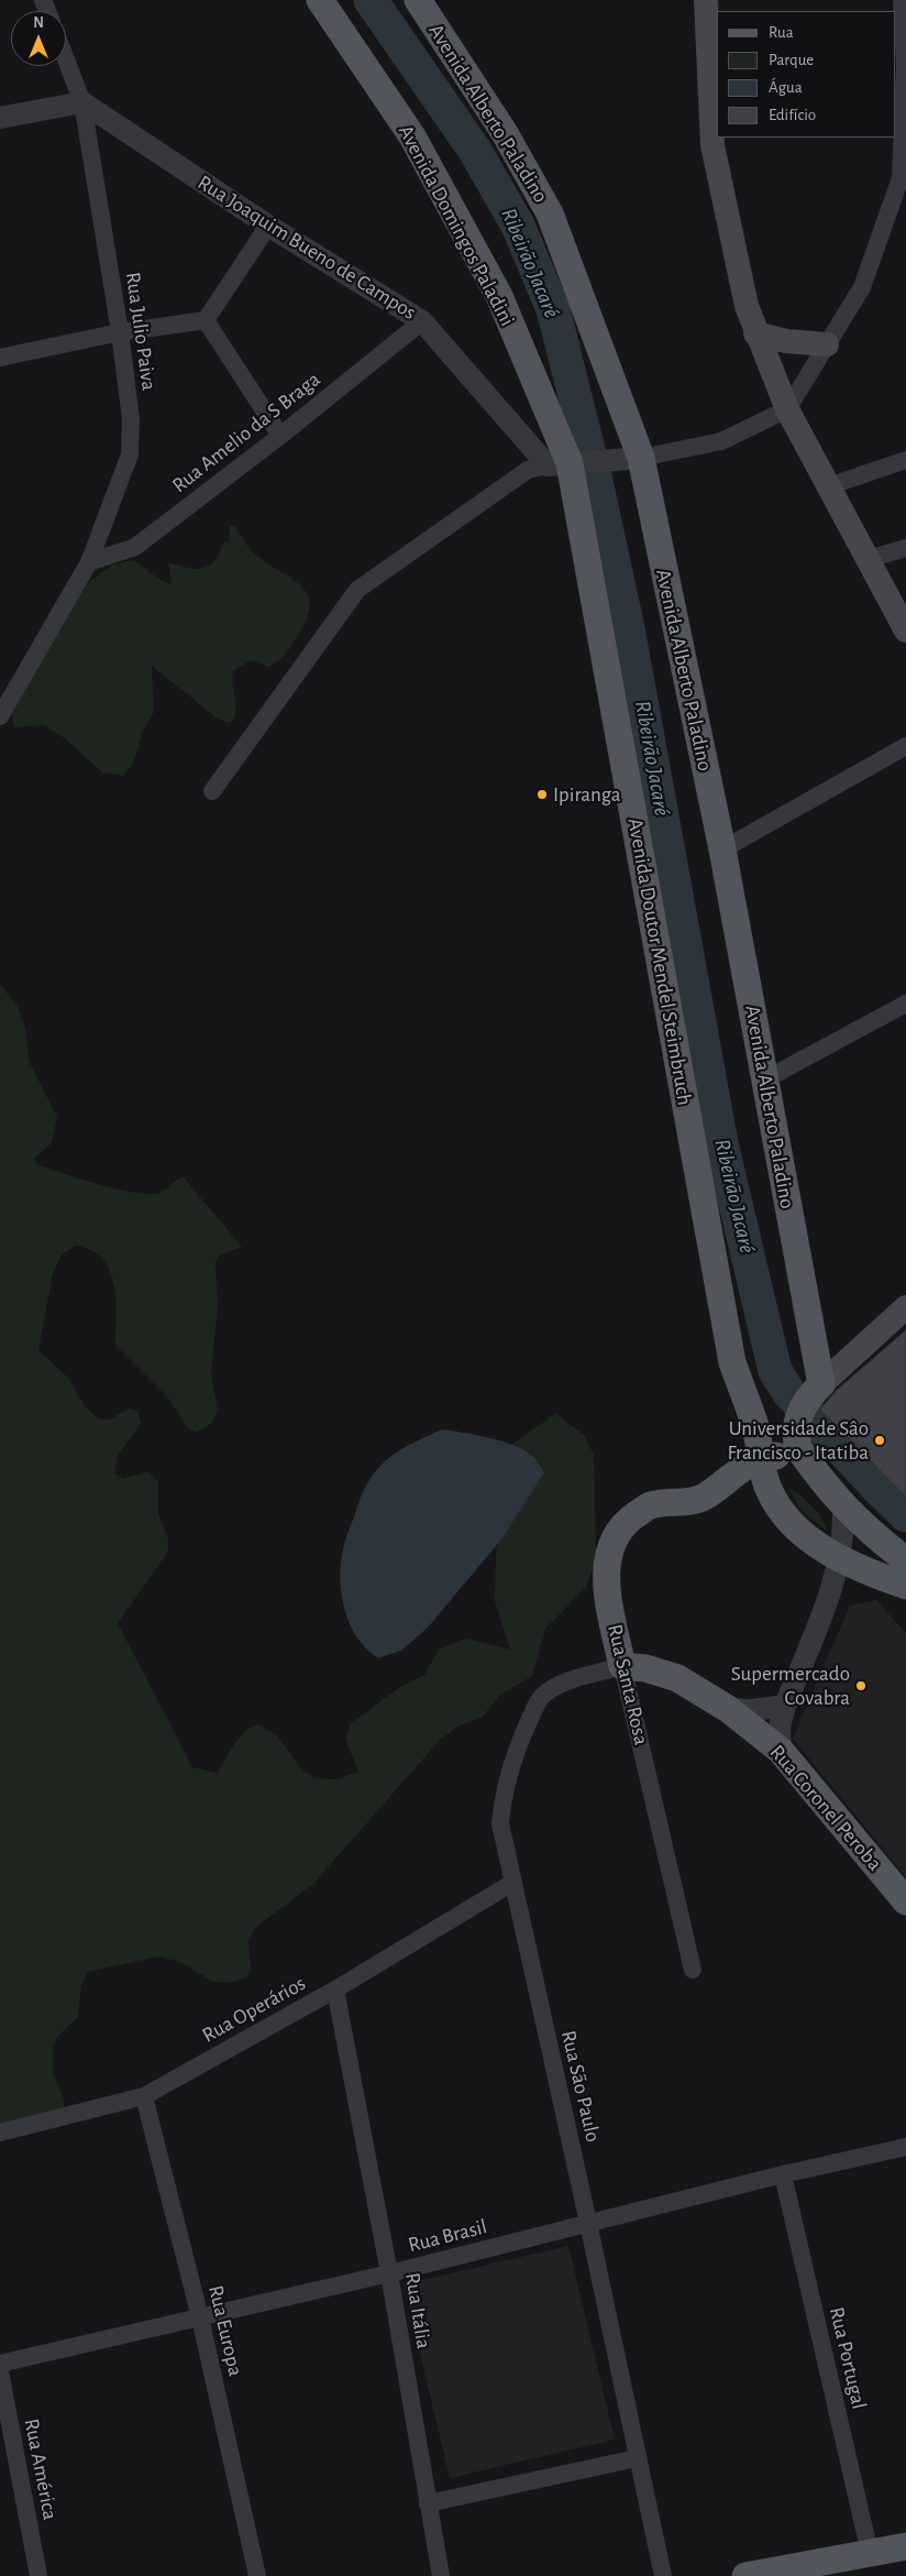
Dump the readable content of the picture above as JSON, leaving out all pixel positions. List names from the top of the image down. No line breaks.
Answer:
{"streets":{"main road":["Avenida Alberto Paladino","Avenida Domingos Paladini","Avenida Doutor Mendel Steimbruch","Rua Santa Rosa","Rua Coronel Peroba"],"street":["Rua Joaquim Bueno de Campos","Rua Julio Paiva","Rua Amelio da S Braga","Rua Operários","Rua São Paulo","Rua Brasil","Rua Itália","Rua Europa","Rua Portugal","Rua América"]},"crossings":[["Avenida Domingos Paladini","Rua Joaquim Bueno de Campos"],["Avenida Domingos Paladini","Avenida Doutor Mendel Steimbruch"],["Rua Joaquim Bueno de Campos","Rua Julio Paiva"],["Rua Joaquim Bueno de Campos","Rua Amelio da S Braga"],["Rua Joaquim Bueno de Campos","Avenida Doutor Mendel Steimbruch"],["Rua Julio Paiva","Rua Amelio da S Braga"],["Avenida Doutor Mendel Steimbruch","Rua Santa Rosa"],["Rua Santa Rosa","Rua Coronel Peroba"],["Rua Santa Rosa","Rua São Paulo"],["Rua Coronel Peroba","Rua São Paulo"],["Rua Operários","Rua São Paulo"],["Rua Operários","Rua Itália"],["Rua Operários","Rua Europa"],["Rua São Paulo","Rua Brasil"],["Rua Brasil","Rua Itália"],["Rua Brasil","Rua Europa"],["Rua Brasil","Rua Portugal"]],"water":["Ribeirão Jacaré"],"places":["Ipiranga","Universidade Sâo Francisco - Itatiba","Supermercado Covabra"],"legend":["Rua","Parque","Água","Edifício"],"north":"top"}
